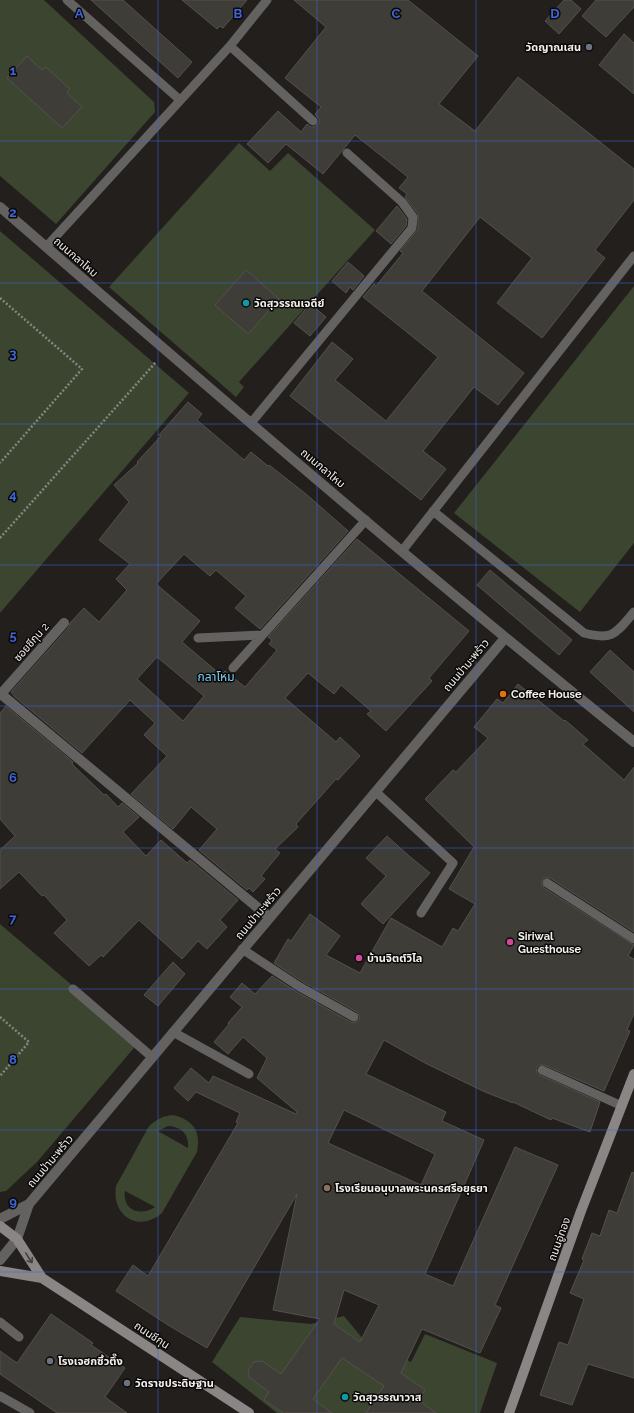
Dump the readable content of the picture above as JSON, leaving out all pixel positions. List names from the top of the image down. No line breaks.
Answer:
{"streets":{"main road":["ถนนอู่ทอง","ถนนชีกุน"],"street":["ถนนกลาโหม","ซอยชีกุน 2","ถนนป่ามะพร้าว"]},"crossings":[["ถนนกลาโหม","ถนนป่ามะพร้าว"],["ถนนป่ามะพร้าว","ถนนชีกุน"]],"districts":["กลาโหม"],"places":["วัดญาณเสน","วัดสุวรรณเจดีย์","Coffee House","Siriwal Guesthouse","บ้านจิตต์วิไล","โรงเรียนอนุบาลพระนครศรีอยุธยา","โรงเจฮกซิ้วตึ๊ง","วัดราชประดิษฐาน","วัดสุวรรณาวาส"],"grid":{"columns":["A","B","C","D"],"rows":["1","2","3","4","5","6","7","8","9"]}}
